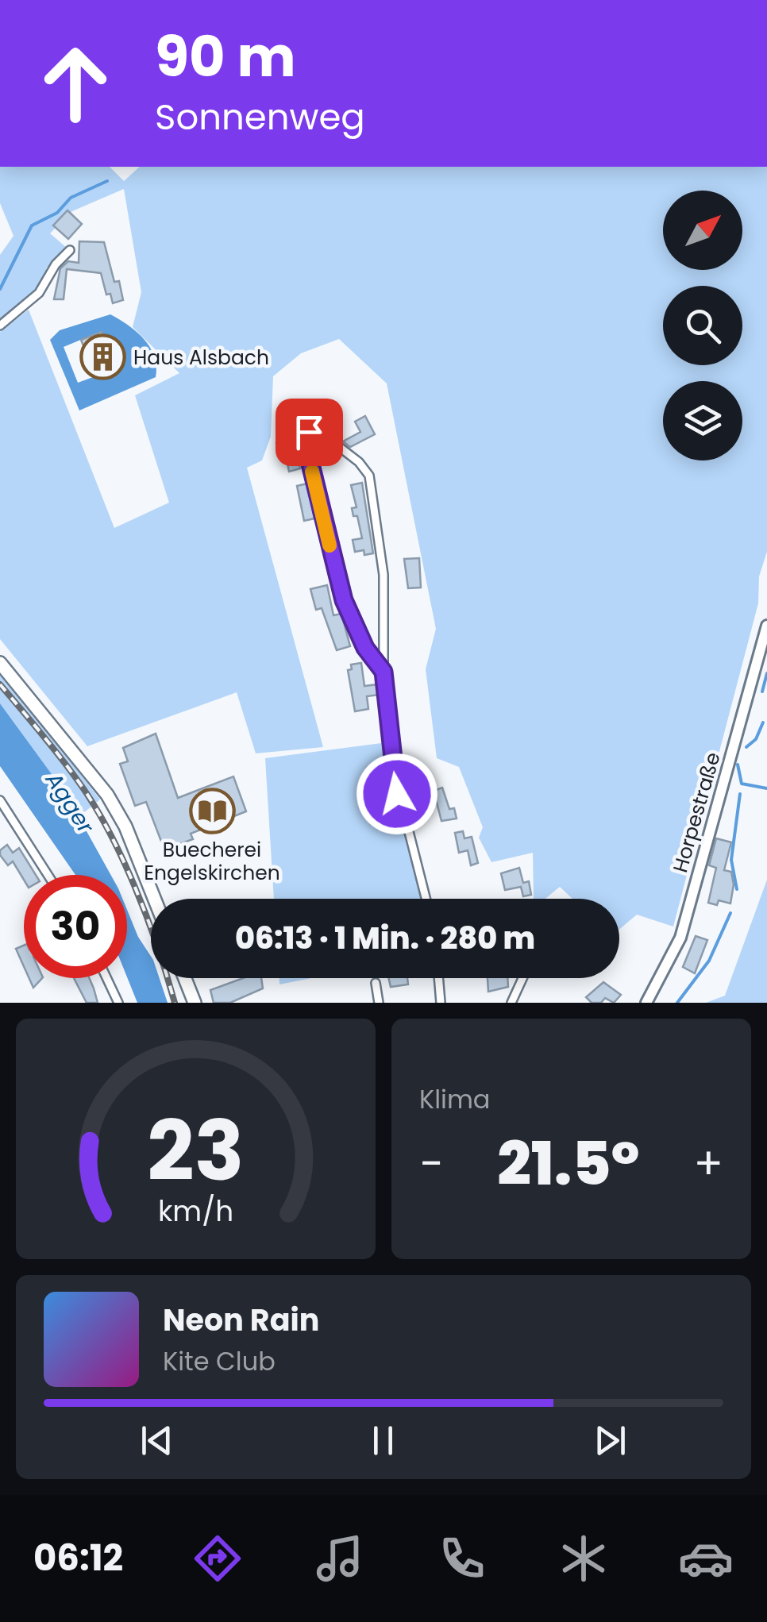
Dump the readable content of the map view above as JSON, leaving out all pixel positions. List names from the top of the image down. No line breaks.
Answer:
{"streets":{"street":["Horpestraße"]},"water":["Agger"],"places":{"building":["Haus Alsbach"],"library":["Buecherei Engelskirchen"]},"north":"top right","page":{"turn":["90 m","Sonnenweg"],"limit":"30","trip":"06:13 · 1 Min. · 280 m","tile":"Klima","heat":["−","21.5°","+"],"song":["Neon Rain","Kite Club"],"tabs":"06:12","gauge":["23","km/h"]}}
